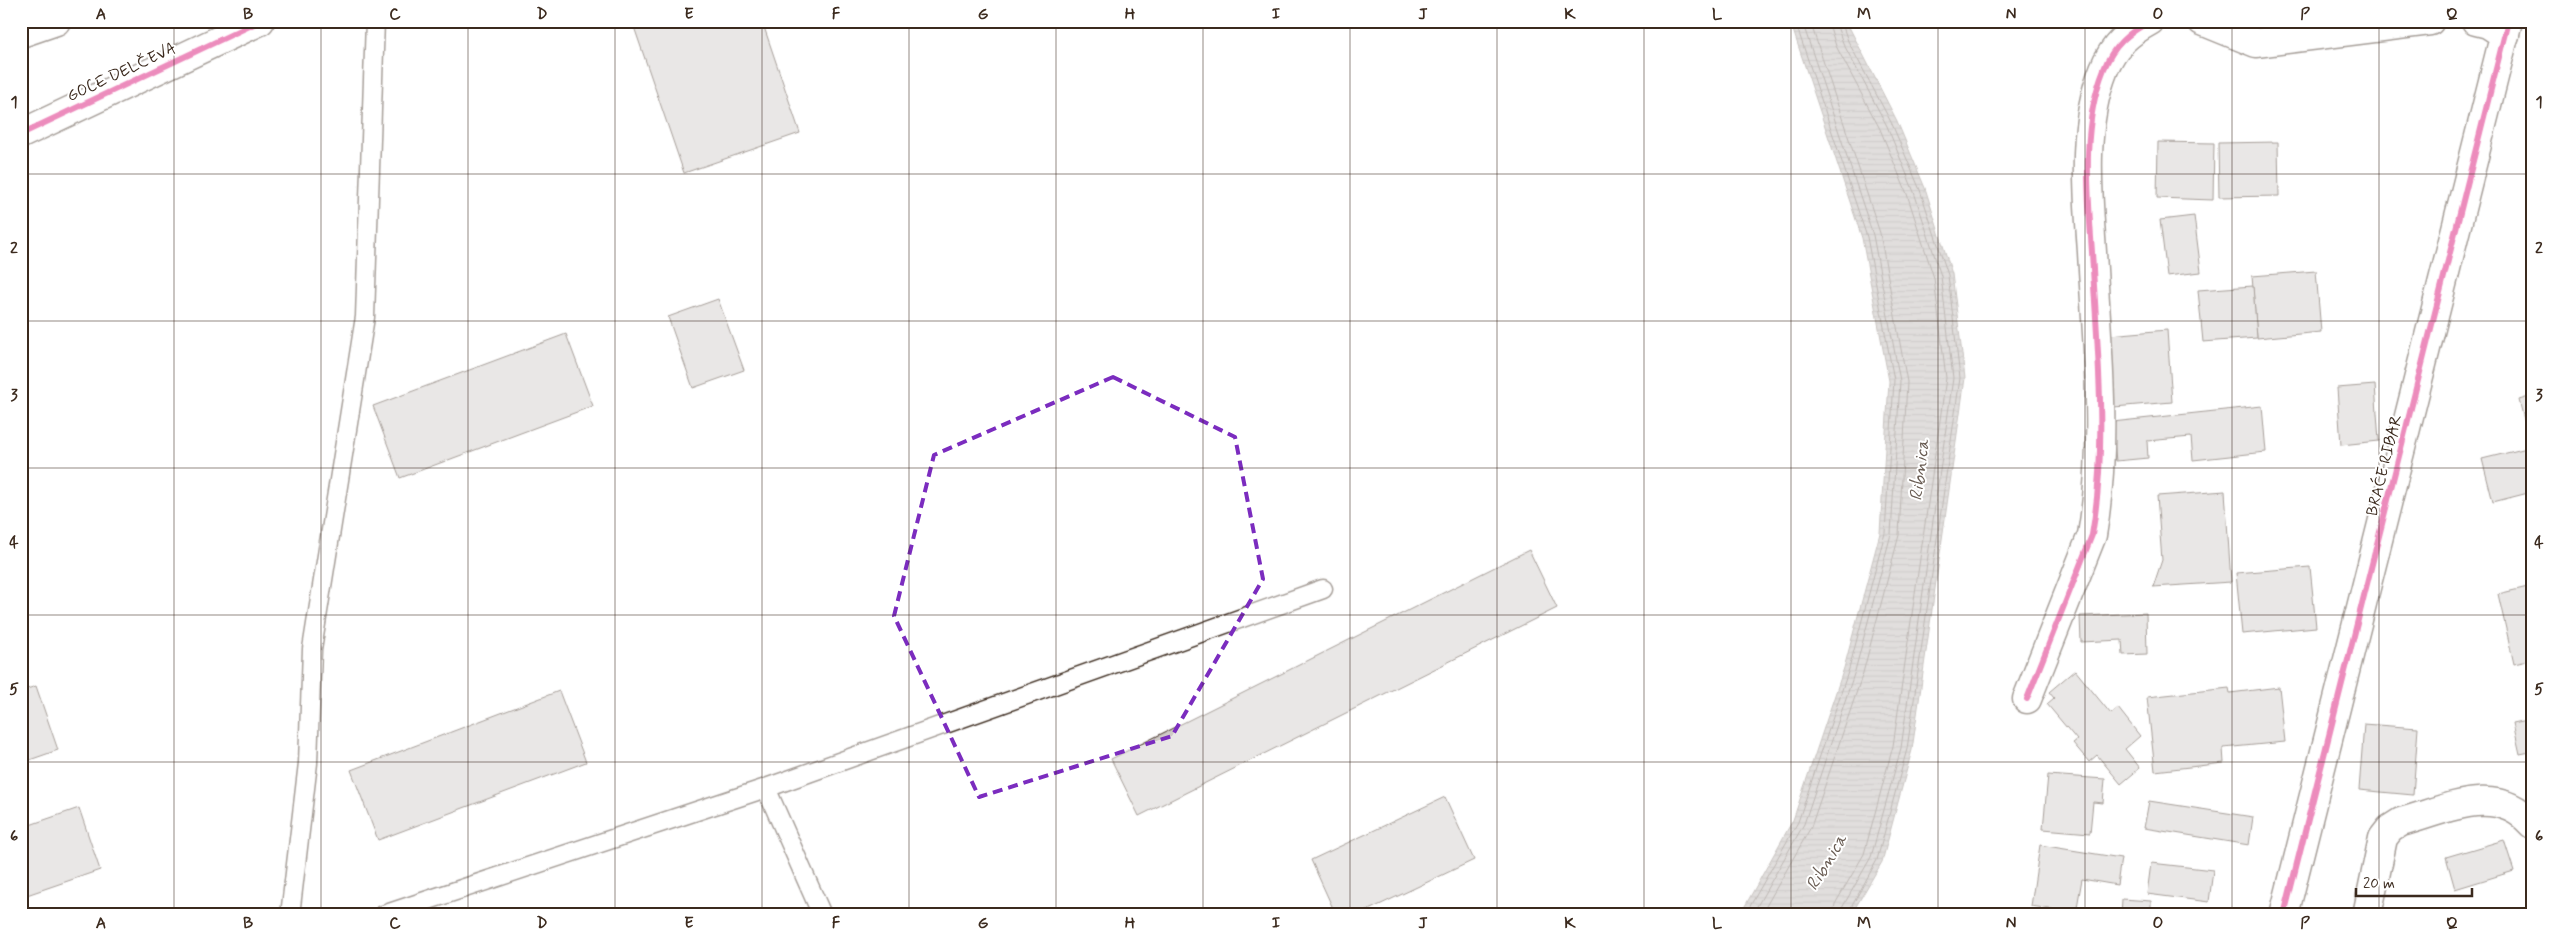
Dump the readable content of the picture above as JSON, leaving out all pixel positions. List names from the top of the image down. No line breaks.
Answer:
{"streets":{"street":["GOCE DELČEVA","BRAĆE RIBAR"]},"water":["Ribnica"],"scale_bar":"20 m","grid":{"columns":["A","B","C","D","E","F","G","H","I","J","K","L","M","N","O","P","Q"],"rows":["1","2","3","4","5","6"]}}
